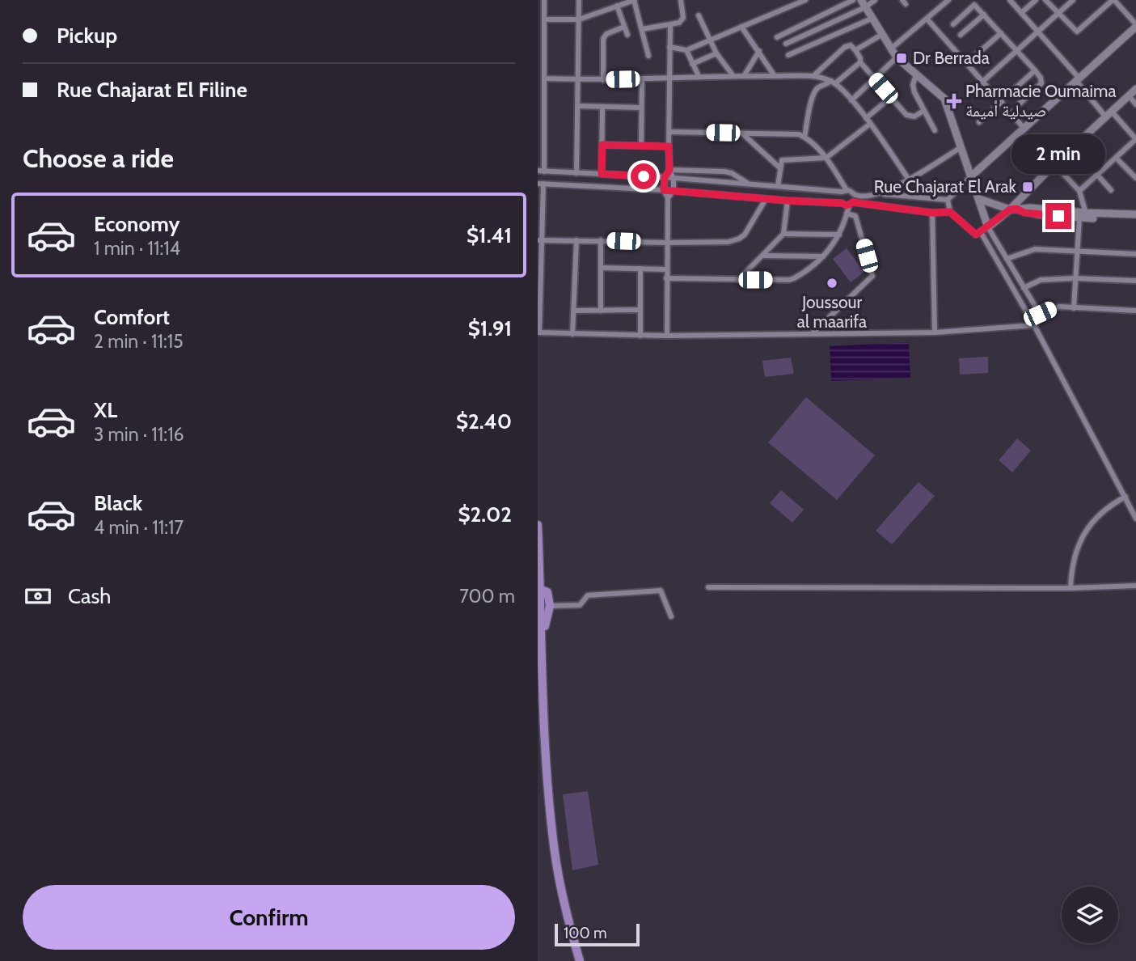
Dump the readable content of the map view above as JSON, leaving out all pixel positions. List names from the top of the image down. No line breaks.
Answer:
{"places":{"transit":["Dr Berrada","Rue Chajarat El Arak"],"health":["Pharmacie Oumaima صيدلية أميمة"],"other":["Joussour al maarifa"]},"scale_bar":"100 m","page":{"banner":["Pickup","Rue Chajarat El Filine"],"heading":"Choose a ride","bubble":"2 min","list":[{"name":"Economy","note":"1 min · 11:14","value":"$1.41"},{"name":"Comfort","note":"2 min · 11:15","value":"$1.91"},{"name":"XL","note":"3 min · 11:16","value":"$2.40"},{"name":"Black","note":"4 min · 11:17","value":"$2.02"}],"pay":["Cash","700 m"],"buttons":"Confirm","scale":"100 m"}}
